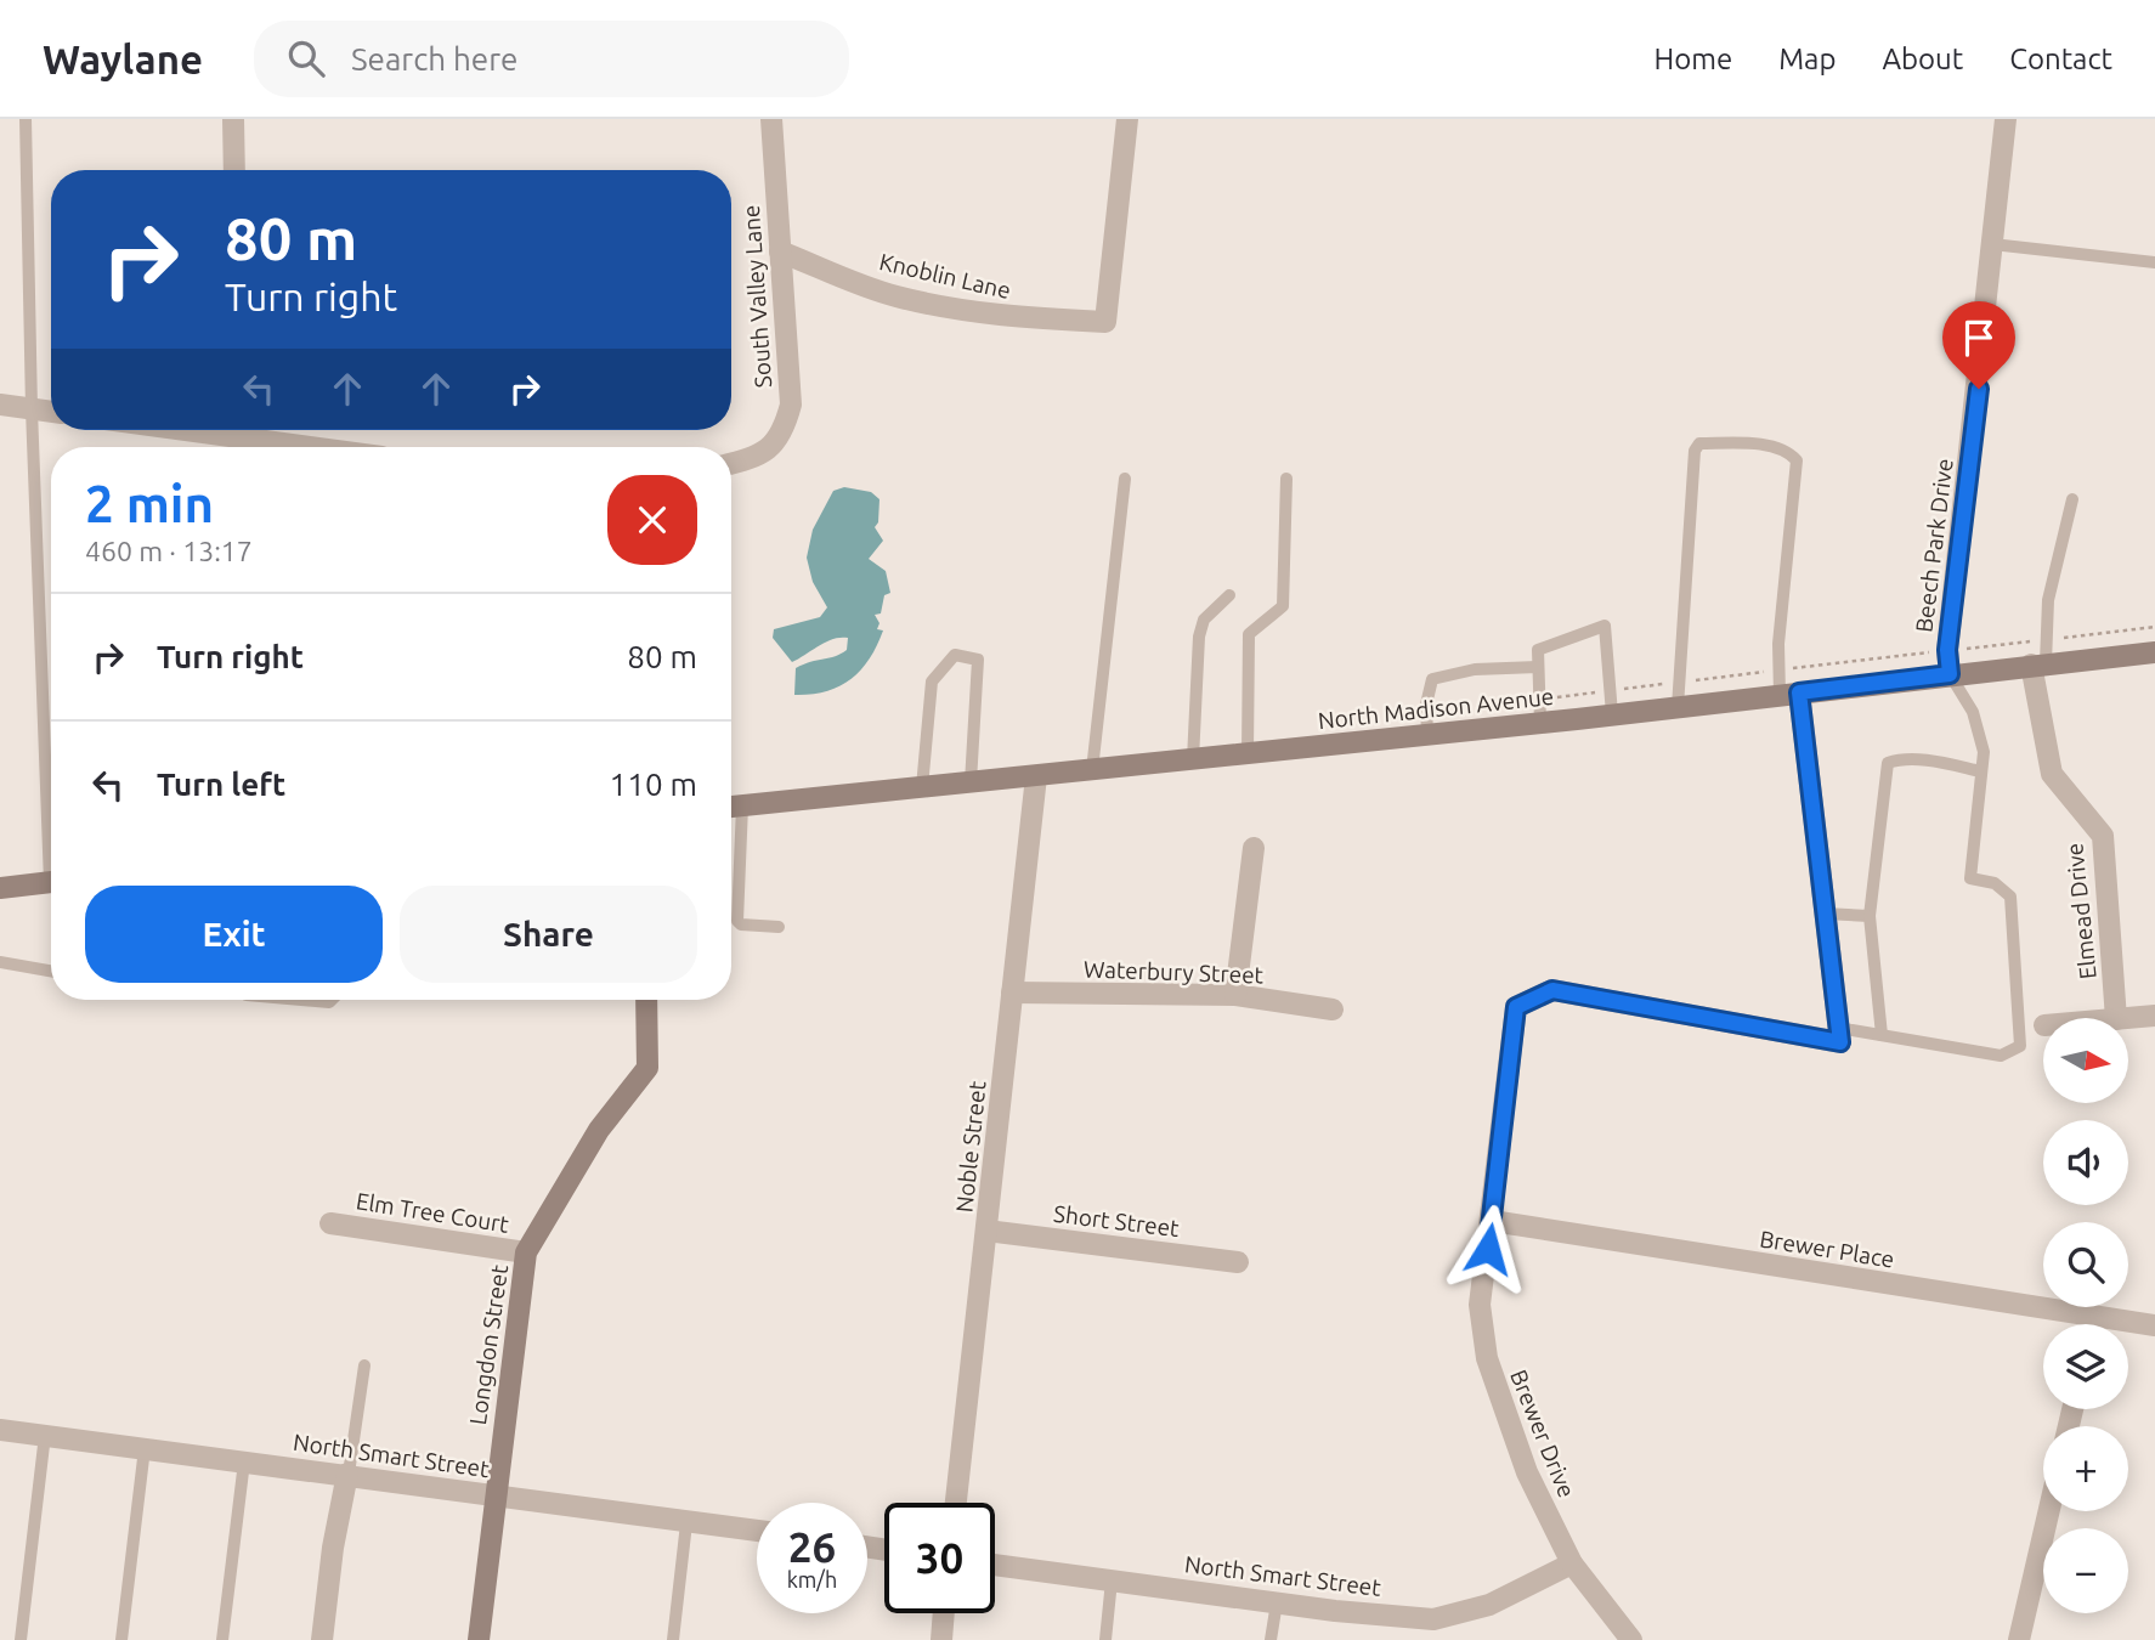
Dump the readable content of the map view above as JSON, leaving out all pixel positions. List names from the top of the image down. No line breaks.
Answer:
{"streets":{"main road":["North Madison Avenue","Longdon Street"],"street":["Knoblin Lane","South Valley Lane","Beech Park Drive","Elmead Drive","Waterbury Street","Noble Street","Elm Tree Court","Short Street","Brewer Place","Brewer Drive","North Smart Street"]},"crossings":[["Knoblin Lane","South Valley Lane"],["Beech Park Drive","North Madison Avenue"],["North Madison Avenue","Elmead Drive"],["North Madison Avenue","Noble Street"],["Waterbury Street","Noble Street"],["Noble Street","Short Street"],["Elm Tree Court","Longdon Street"],["Brewer Place","Brewer Drive"],["Longdon Street","North Smart Street"],["Brewer Drive","North Smart Street"]],"north":"right","page":{"header":"Waylane","search":"Search here","nav":["Home","Map","About","Contact"],"turn":["80 m","Turn right"],"heading":["2 min","460 m · 13:17"],"list":[{"name":"Turn right","value":"80 m"},{"name":"Turn left","value":"110 m"}],"buttons":["Exit","Share"],"map_buttons":["+","−"],"speed":"26 km/h","limit":"30"}}
